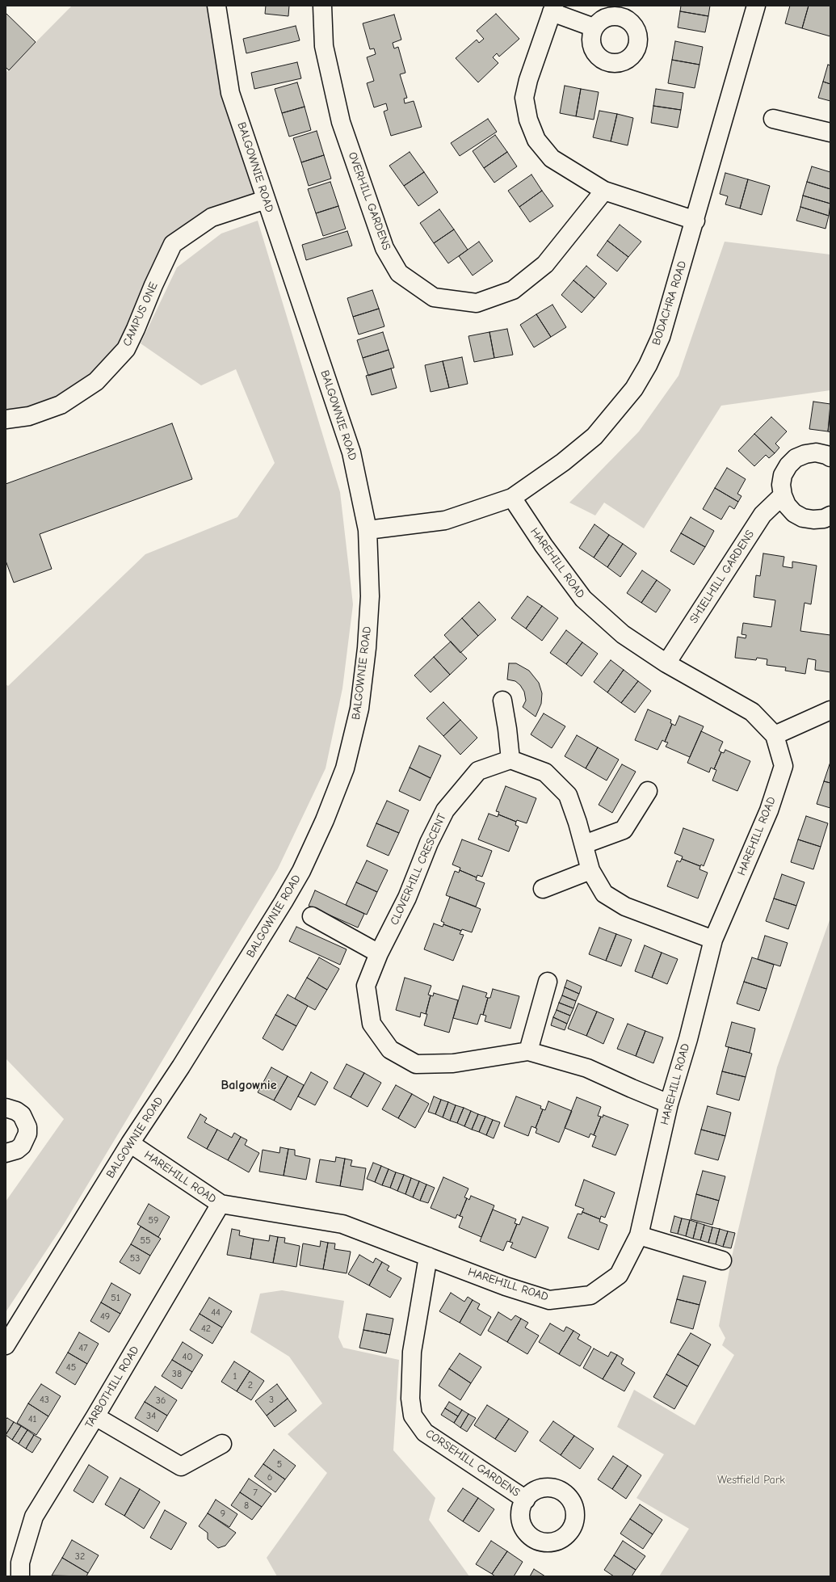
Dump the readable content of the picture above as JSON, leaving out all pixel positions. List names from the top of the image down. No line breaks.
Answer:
{"streets":{"street":["BALGOWNIE ROAD","OVERHILL GARDENS","BODACHRA ROAD","CAMPUS ONE","HAREHILL ROAD","SHIELHILL GARDENS","CLOVERHILL CRESCENT","TARBOTHILL ROAD","CORSEHILL GARDENS"]},"crossings":[["BALGOWNIE ROAD","BODACHRA ROAD"],["BALGOWNIE ROAD","CAMPUS ONE"],["BALGOWNIE ROAD","HAREHILL ROAD"],["BODACHRA ROAD","HAREHILL ROAD"],["HAREHILL ROAD","SHIELHILL GARDENS"],["HAREHILL ROAD","CLOVERHILL CRESCENT"],["HAREHILL ROAD","TARBOTHILL ROAD"],["HAREHILL ROAD","CORSEHILL GARDENS"]],"districts":["Balgownie"],"parks":["Westfield Park"],"house_numbers":["59","55","53","51","44","49","42","47","40","45","38","1","2","43","3","36","34","41","5","6","7","8","9","32"]}
